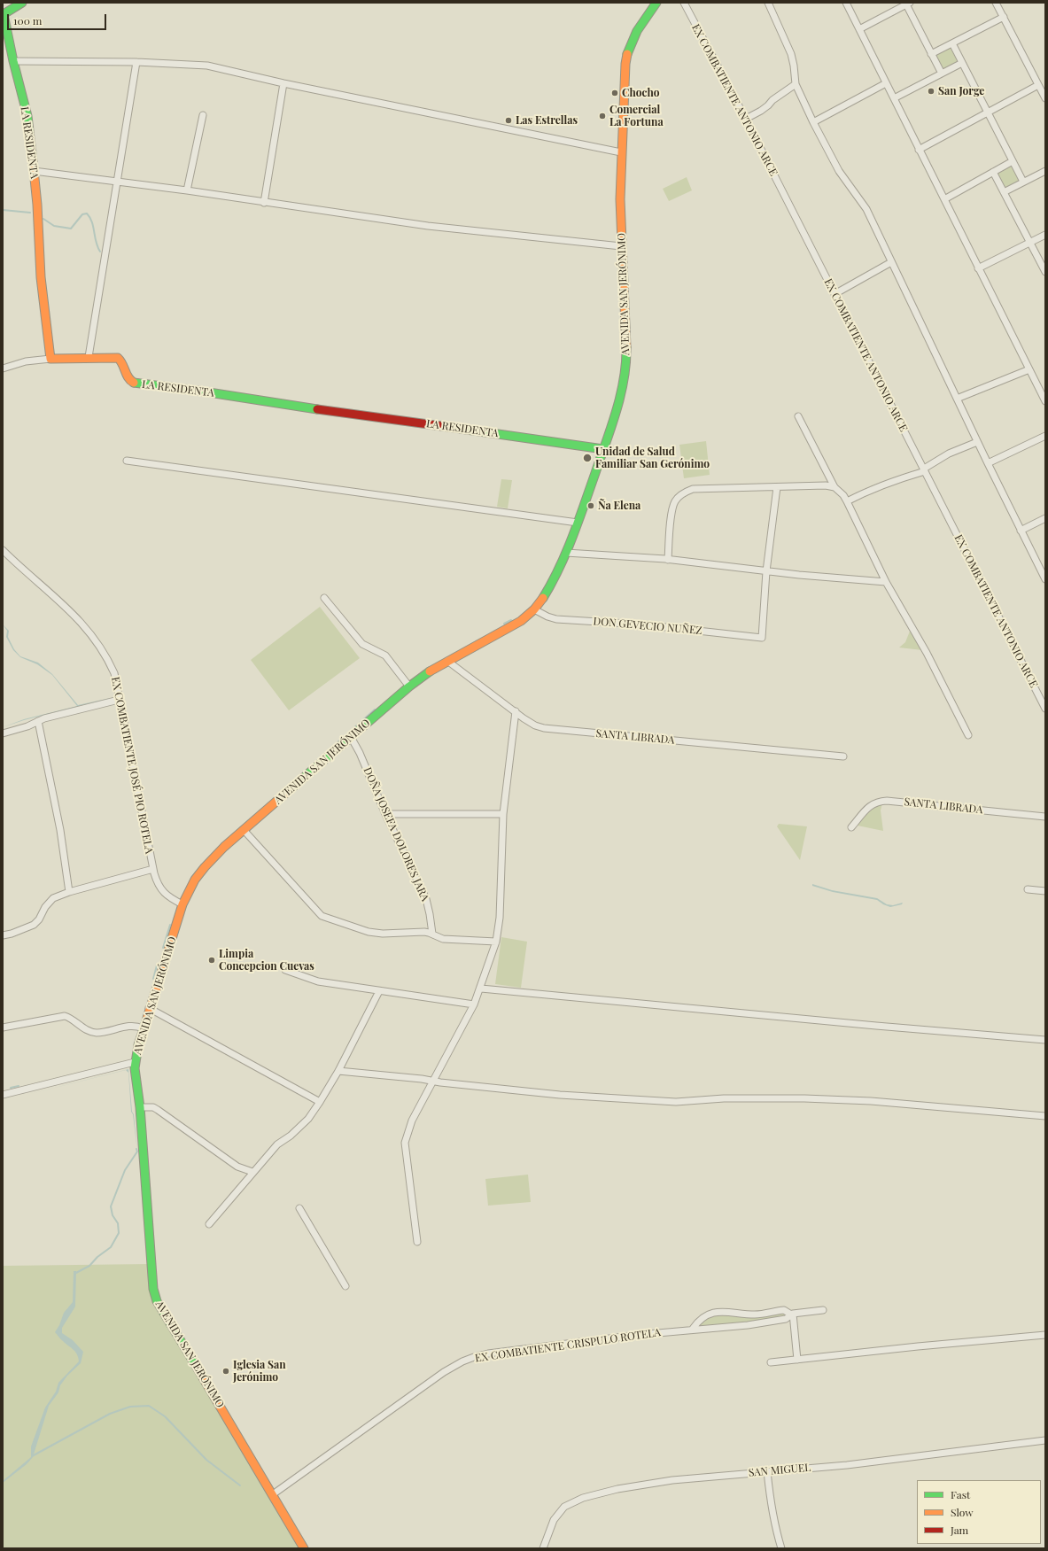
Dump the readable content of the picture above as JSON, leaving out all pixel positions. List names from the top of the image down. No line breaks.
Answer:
{"streets":{"street":["EX COMBATIENTE ANTONIO ARCE","LA RESIDENTA","AVENIDA SAN JERÓNIMO","DON GEVECIO NUÑEZ","SANTA LIBRADA","EX COMBATIENTE JOSÉ PIO ROTELA","DOÑA JOSEFA DOLORES JARA","EX COMBATIENTE CRISPULO ROTELA","SAN MIGUEL"]},"crossings":[["LA RESIDENTA","AVENIDA SAN JERÓNIMO"],["AVENIDA SAN JERÓNIMO","DON GEVECIO NUÑEZ"],["AVENIDA SAN JERÓNIMO","SANTA LIBRADA"],["AVENIDA SAN JERÓNIMO","EX COMBATIENTE JOSÉ PIO ROTELA"],["AVENIDA SAN JERÓNIMO","DOÑA JOSEFA DOLORES JARA"],["AVENIDA SAN JERÓNIMO","EX COMBATIENTE CRISPULO ROTELA"]],"places":["San Jorge","Chocho","Comercial La Fortuna","Las Estrellas","Unidad de Salud Familiar San Gerónimo","Ña Elena","Limpia Concepcion Cuevas","Iglesia San Jerónimo"],"legend":["Fast","Slow","Jam"],"scale_bar":"100 m"}
